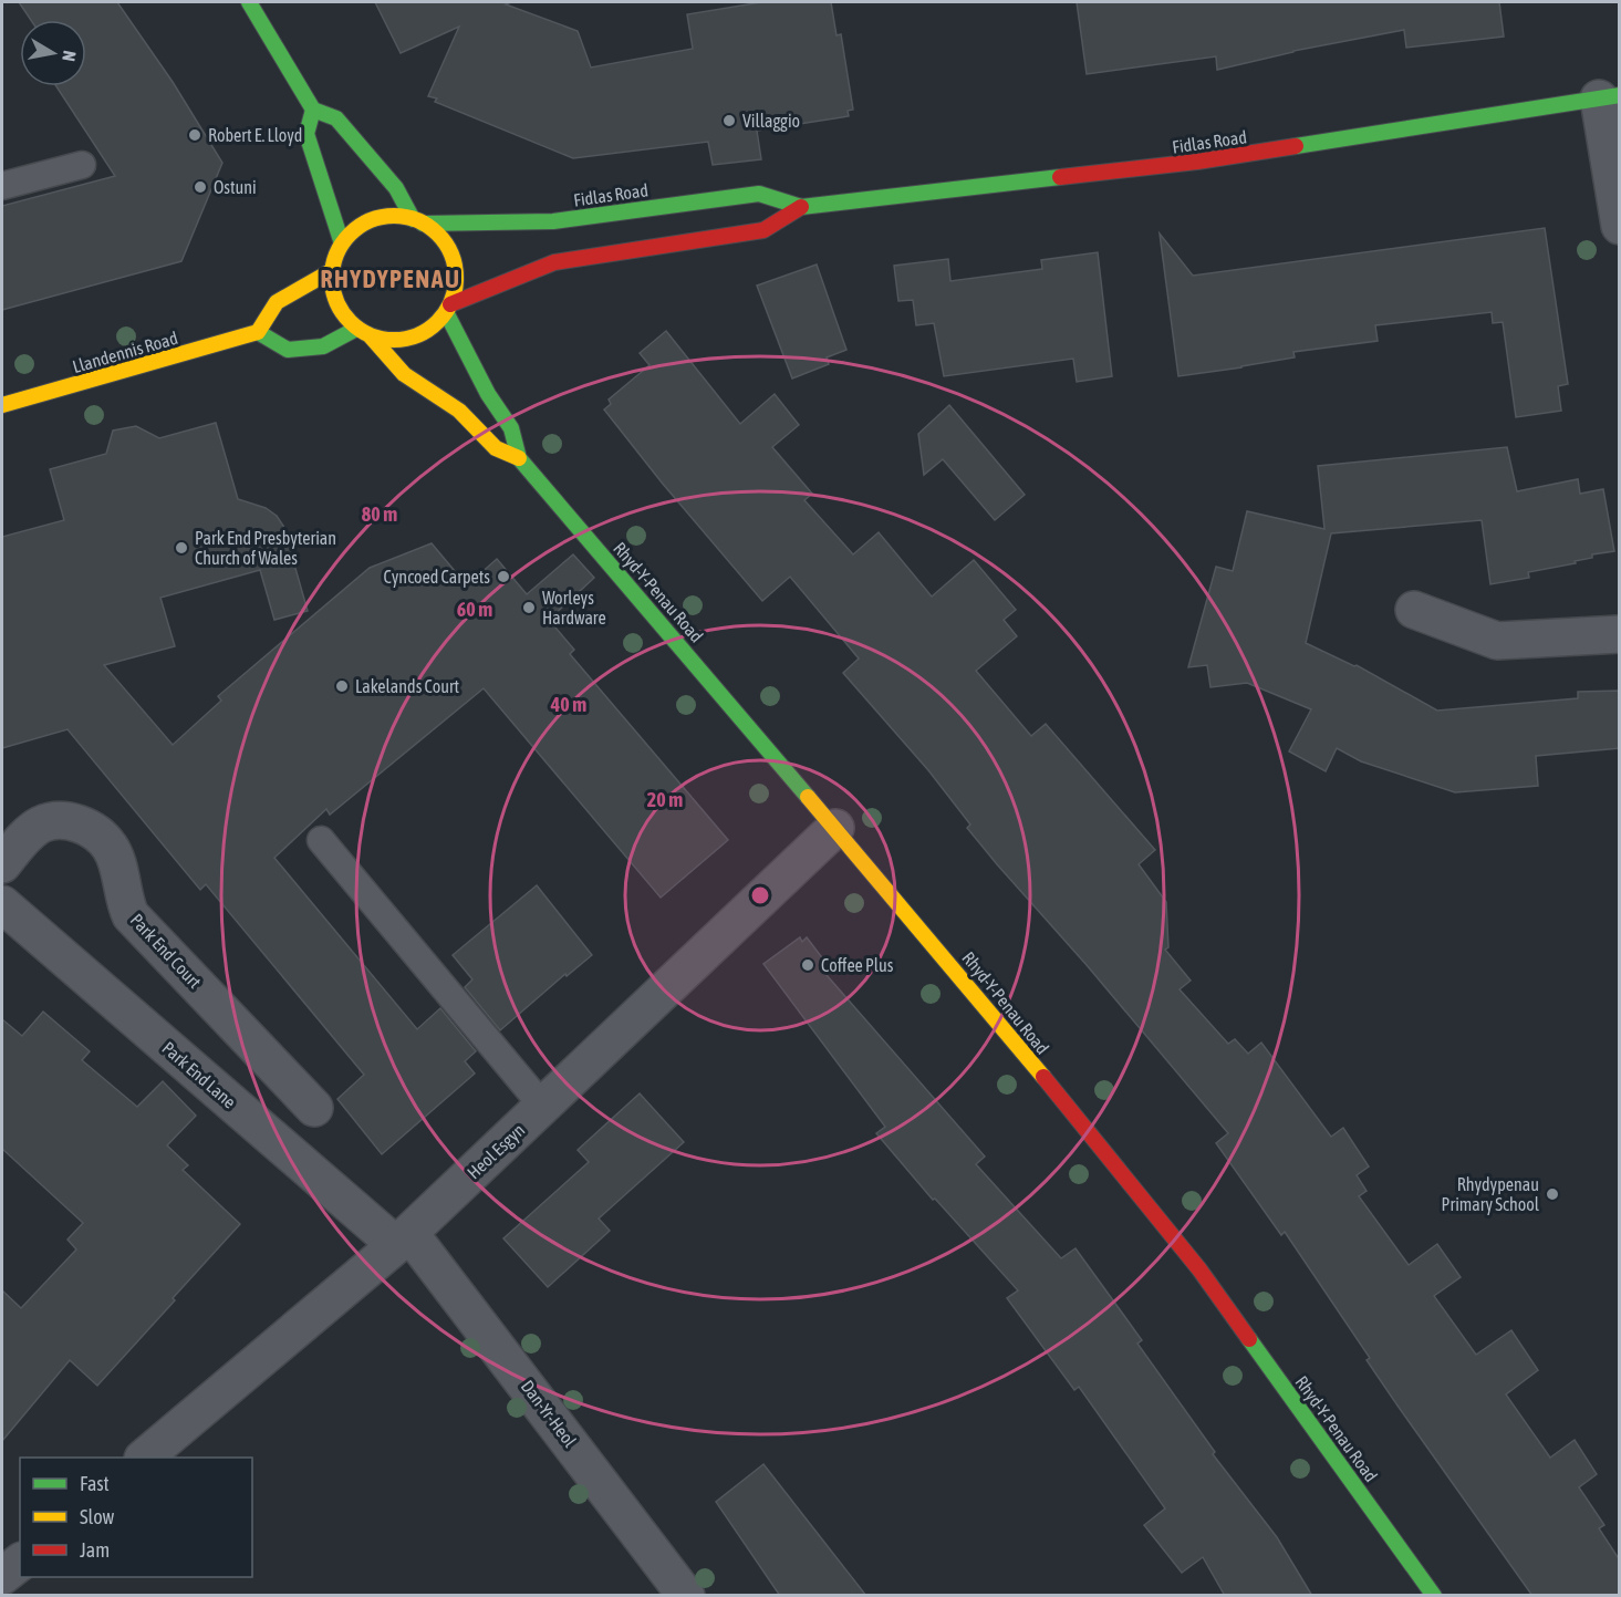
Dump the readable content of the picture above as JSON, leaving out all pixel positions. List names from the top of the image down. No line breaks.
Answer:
{"streets":{"street":["Fidlas Road","Llandennis Road","Rhyd-Y-Penau Road","Park End Court","Park End Lane","Heol Esgyn","Dan-Yr-Heol"]},"crossings":[["Fidlas Road","Rhyd-Y-Penau Road"],["Rhyd-Y-Penau Road","Heol Esgyn"],["Park End Lane","Heol Esgyn"],["Park End Lane","Dan-Yr-Heol"],["Heol Esgyn","Dan-Yr-Heol"]],"districts":["RHYDYPENAU"],"places":["Villaggio","Robert E. Lloyd","Ostuni","Park End Presbyterian Church of Wales","Cyncoed Carpets","Worleys Hardware","Lakelands Court","Coffee Plus","Rhydypenau Primary School"],"legend":["Fast","Slow","Jam"],"north":"right","rings":["80 m","60 m","40 m","20 m"]}
